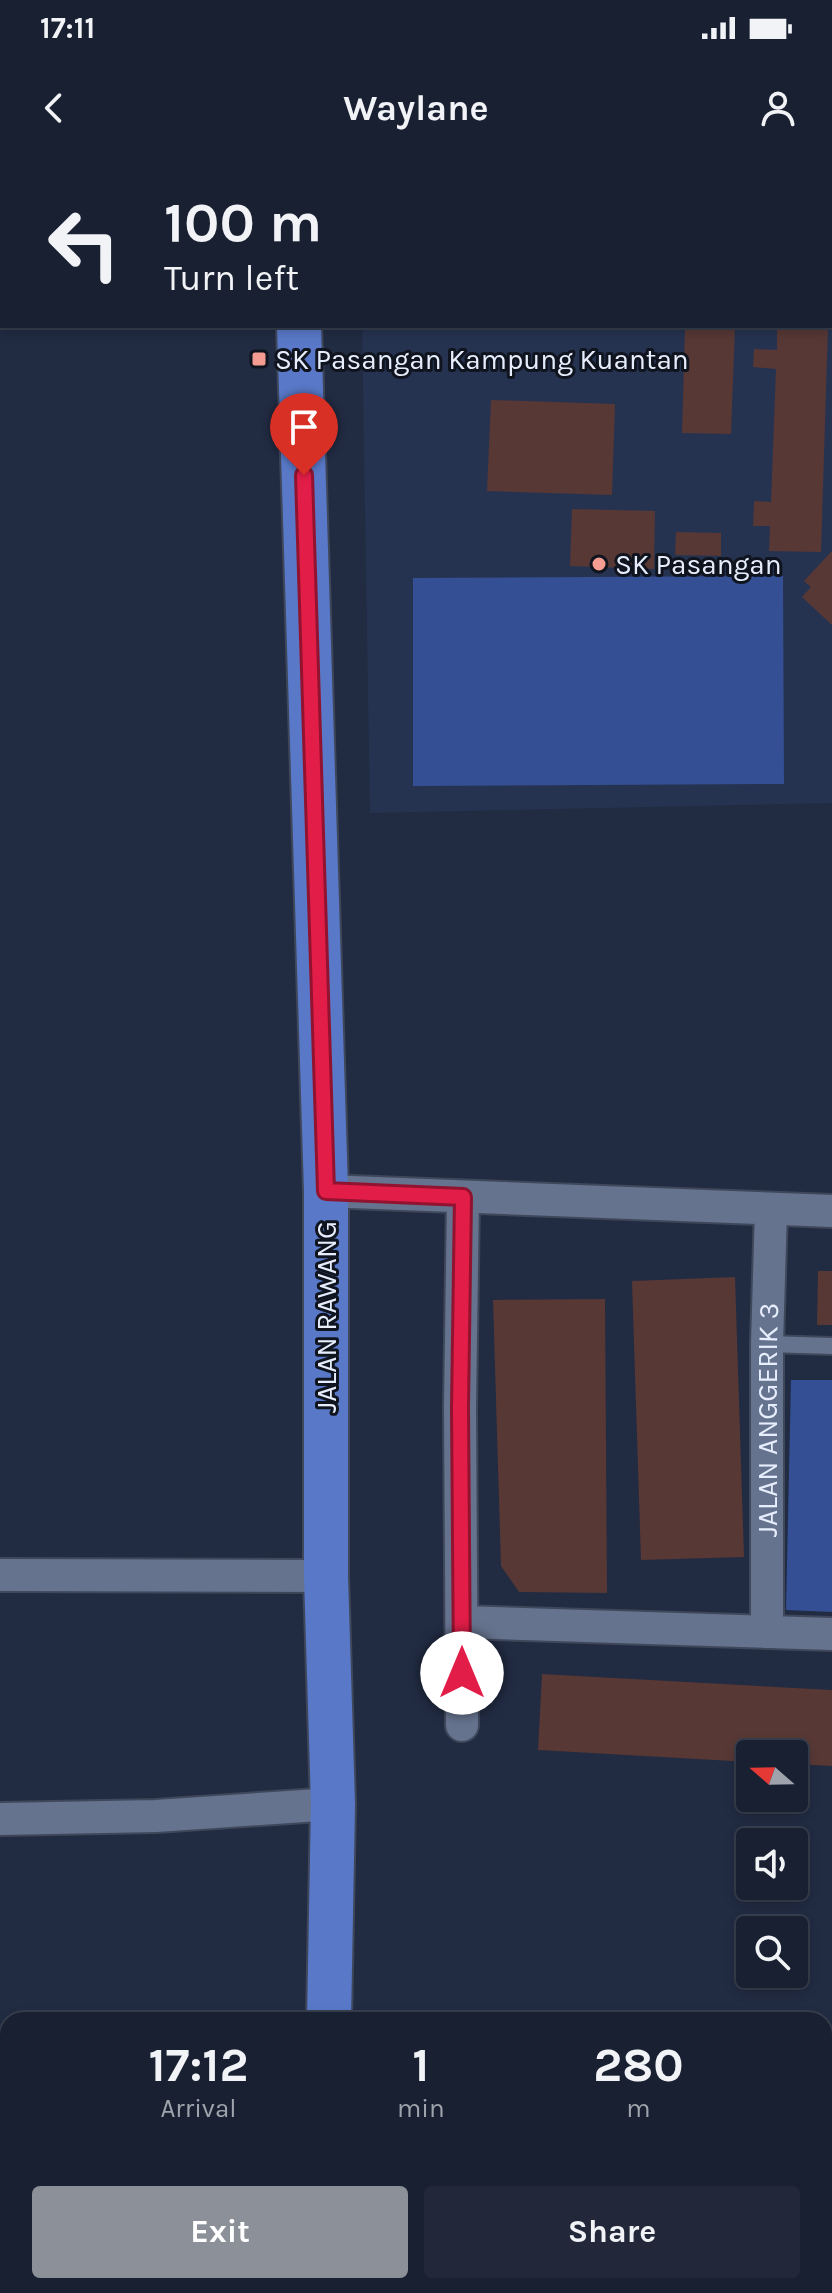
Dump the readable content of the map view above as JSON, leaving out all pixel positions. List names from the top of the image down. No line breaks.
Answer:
{"streets":{"main road":["JALAN RAWANG"],"street":["JALAN ANGGERIK 3"]},"places":{"transit":["SK Pasangan Kampung Kuantan"],"other":["SK Pasangan"]},"north":"left","page":{"status":"17:11","header":"Waylane","turn":["100 m","Turn left"],"eta":["17:12","Arrival","1","min","280","m"],"buttons":["Exit","Share"]}}
